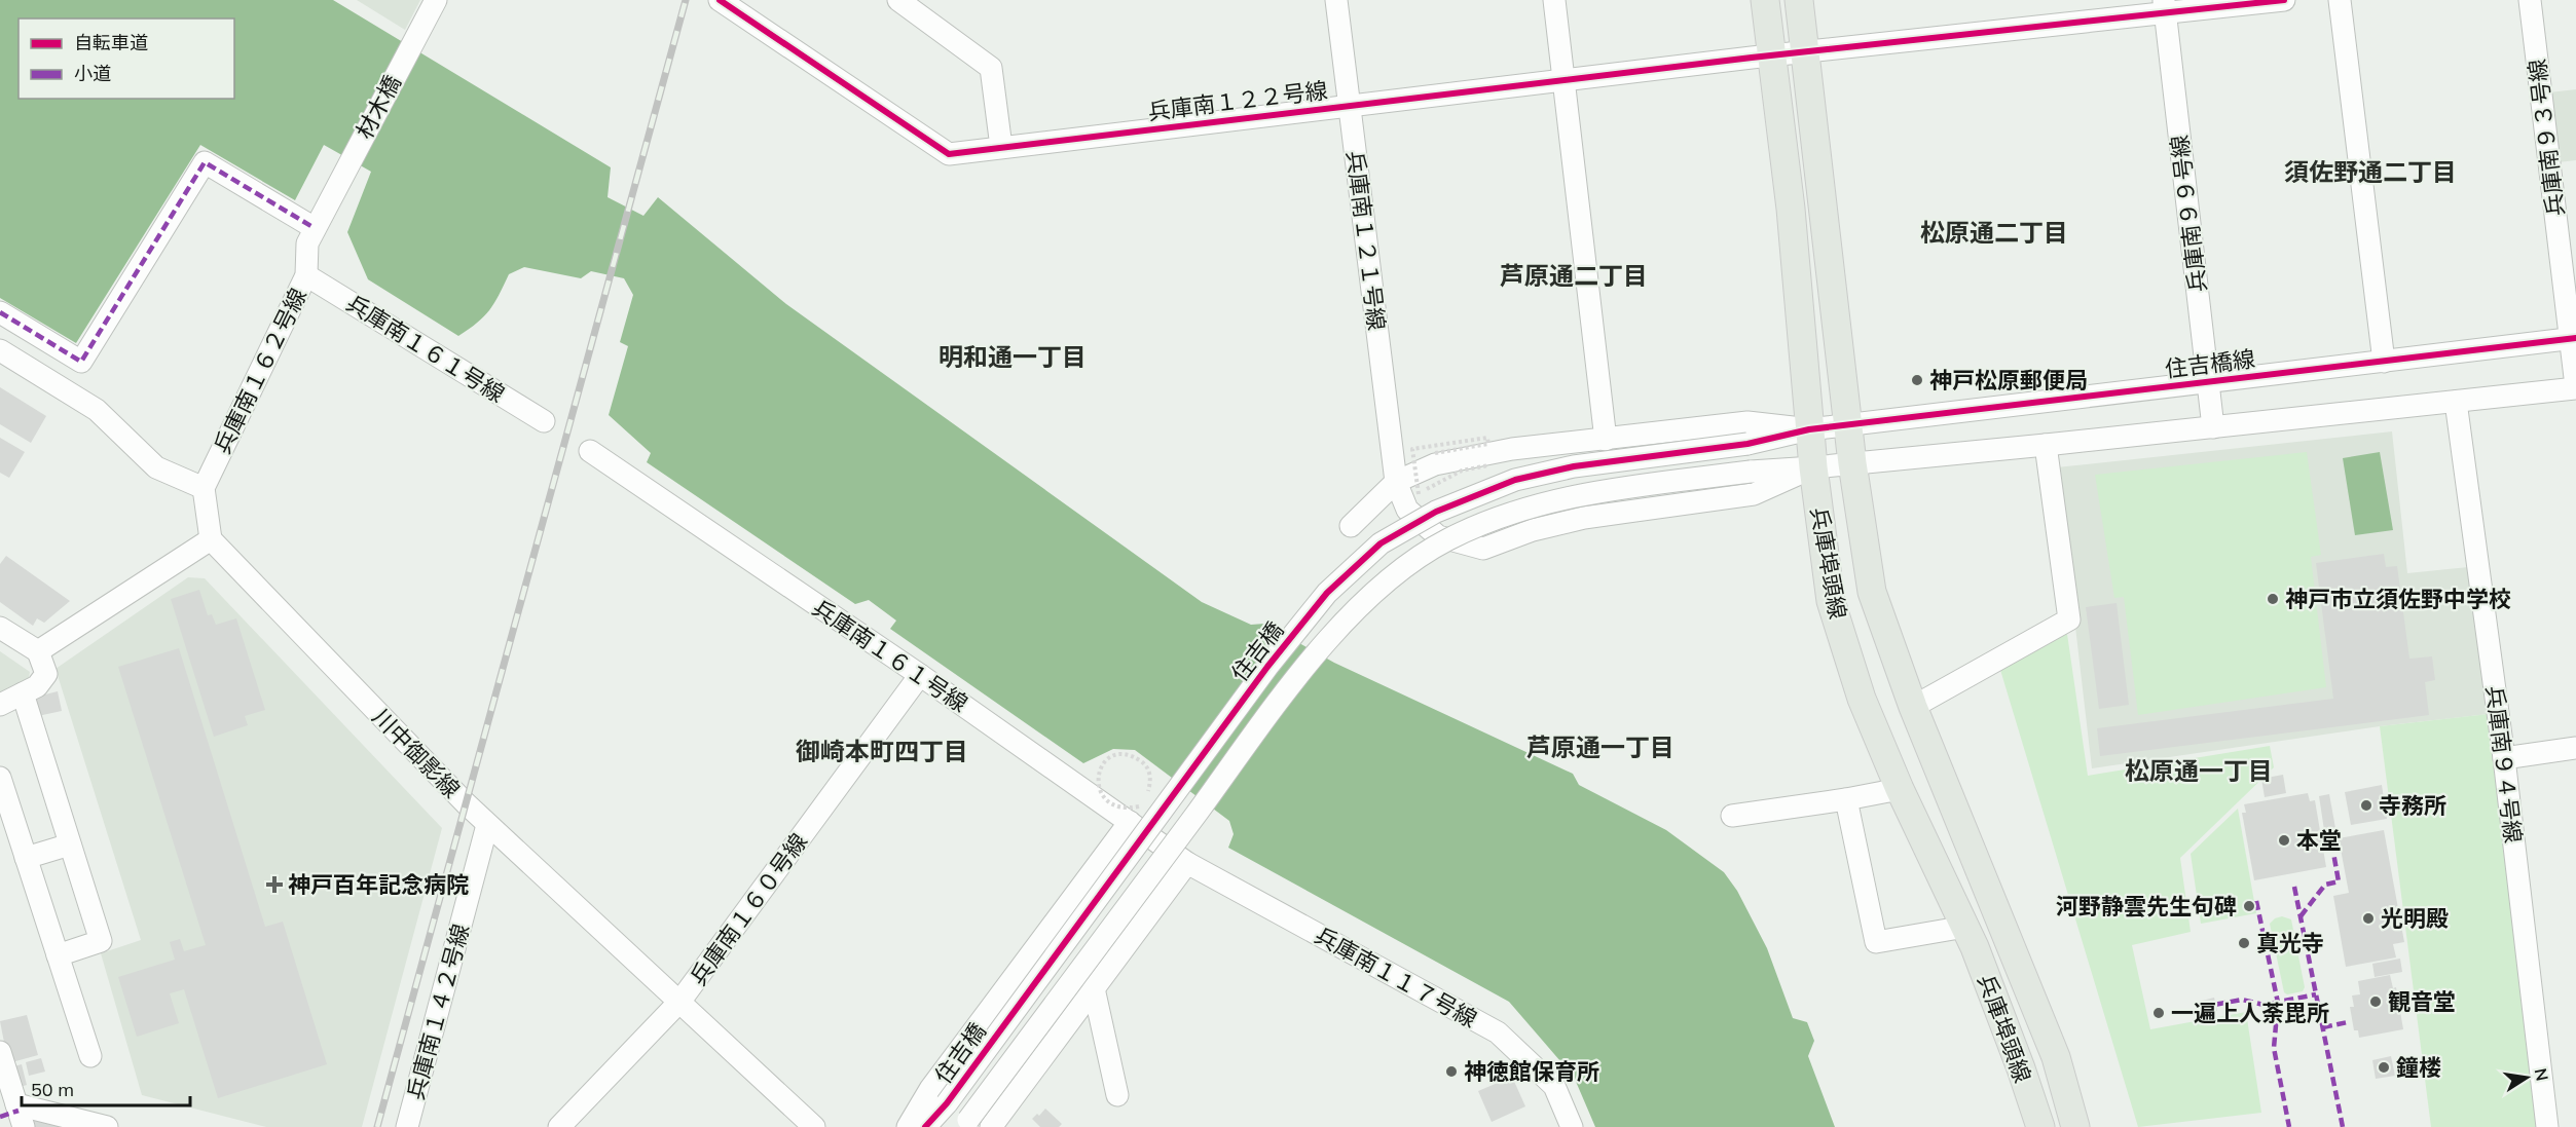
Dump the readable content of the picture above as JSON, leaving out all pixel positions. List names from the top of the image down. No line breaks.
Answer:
{"streets":{"main road":["兵庫埠頭線"],"street":["兵庫南１２２号線","材木橋","兵庫南９３号線","兵庫南９９号線","兵庫南１２１号線","兵庫南１６１号線","住吉橋線","兵庫南１６２号線","住吉橋","川中御影線","兵庫南９４号線","兵庫南１６０号線","兵庫南１１７号線","兵庫南１４２号線"]},"crossings":[["兵庫南１２２号線","兵庫南９９号線"],["兵庫南１２２号線","兵庫南１２１号線"],["兵庫南１２２号線","兵庫埠頭線"],["材木橋","兵庫南１６２号線"],["兵庫南９３号線","住吉橋線"],["兵庫南９９号線","住吉橋線"],["兵庫南１２１号線","兵庫埠頭線"],["兵庫南１２１号線","住吉橋"],["兵庫南１６１号線","兵庫南１６２号線"],["兵庫南１６１号線","兵庫南１６０号線"],["兵庫南１６１号線","兵庫南１１７号線"],["住吉橋線","兵庫埠頭線"],["住吉橋線","住吉橋"],["兵庫埠頭線","住吉橋"],["川中御影線","兵庫南１６０号線"],["川中御影線","兵庫南１４２号線"]],"districts":["須佐野通二丁目","松原通二丁目","芦原通二丁目","明和通一丁目","芦原通一丁目","御崎本町四丁目","松原通一丁目"],"places":{"other":["神戸松原郵便局","神戸市立須佐野中学校","寺務所","本堂","河野静雲先生句碑","光明殿","真光寺","観音堂","一遍上人荼毘所","鐘楼","神徳館保育所"],"health":["神戸百年記念病院"]},"legend":["自転車道","小道"],"scale_bar":"50 m","north":"right"}
